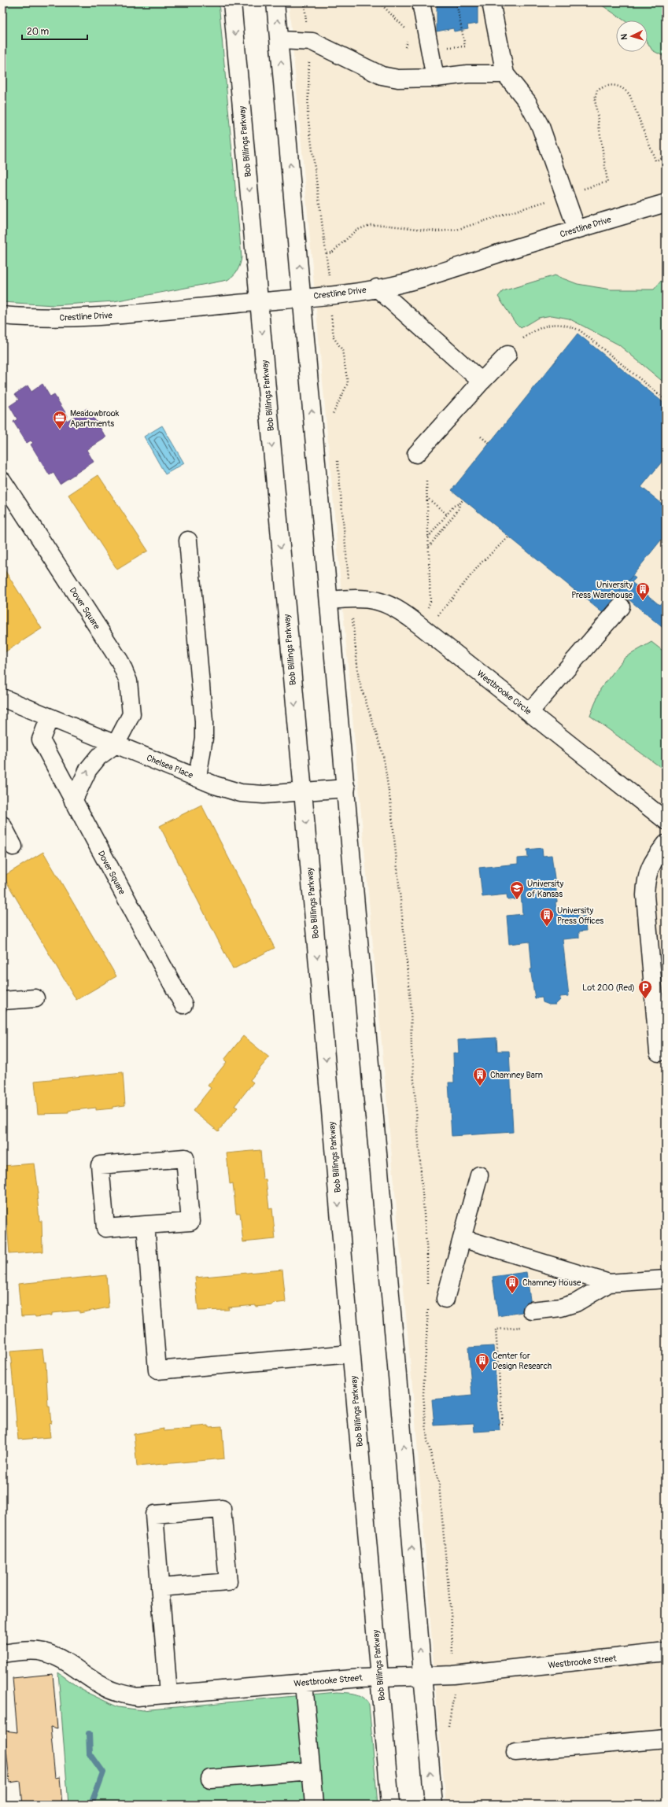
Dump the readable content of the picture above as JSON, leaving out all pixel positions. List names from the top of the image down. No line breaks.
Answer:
{"streets":{"main road":["Bob Billings Parkway","Crestline Drive","Dover Square","Westbrooke Circle","Chelsea Place","Westbrooke Street"]},"crossings":[["Bob Billings Parkway","Crestline Drive"],["Bob Billings Parkway","Chelsea Place"],["Bob Billings Parkway","Westbrooke Street"],["Dover Square","Chelsea Place"]],"places":{"office":["Meadowbrook Apartments"],"building":["University Press Warehouse","University Press Offices","Chamney Barn","Chamney House","Center for Design Research"],"school or university":["University of Kansas"],"parking":["Lot 200 (Red)"]},"scale_bar":"20 m","north":"left"}
